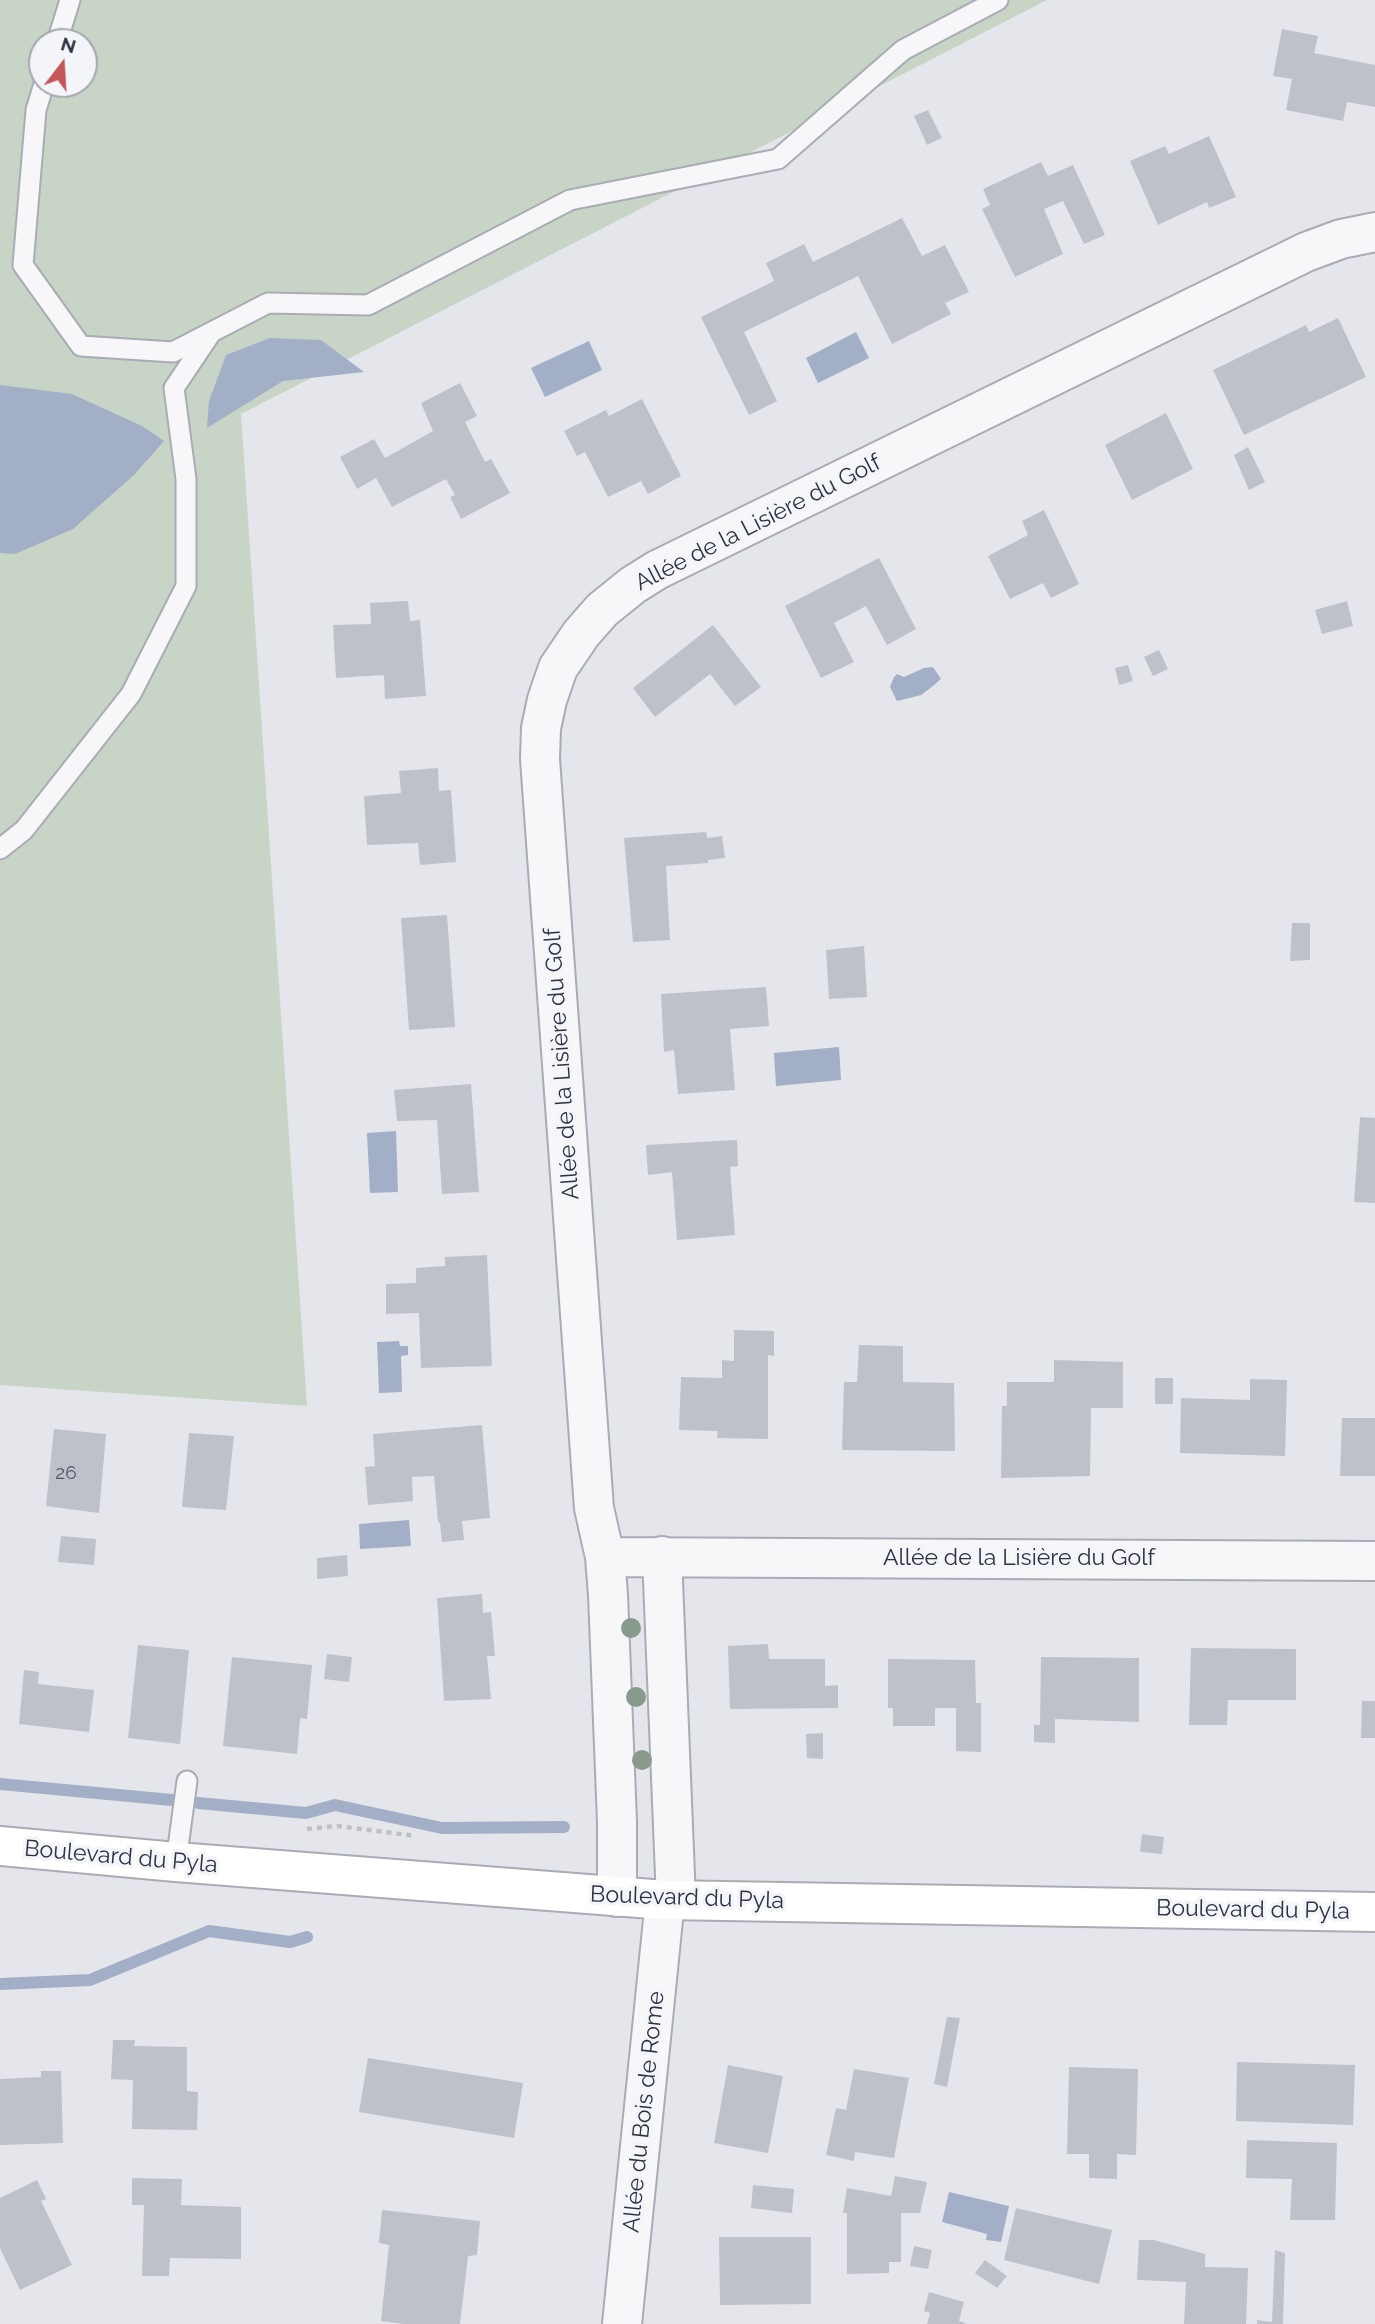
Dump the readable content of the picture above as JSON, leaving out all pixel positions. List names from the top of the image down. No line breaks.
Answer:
{"streets":{"street":["Allée de la Lisière du Golf","Boulevard du Pyla","Allée du Bois de Rome"]},"crossings":[["Allée de la Lisière du Golf","Boulevard du Pyla"],["Boulevard du Pyla","Allée du Bois de Rome"]],"house_numbers":["26"],"north":"top"}
